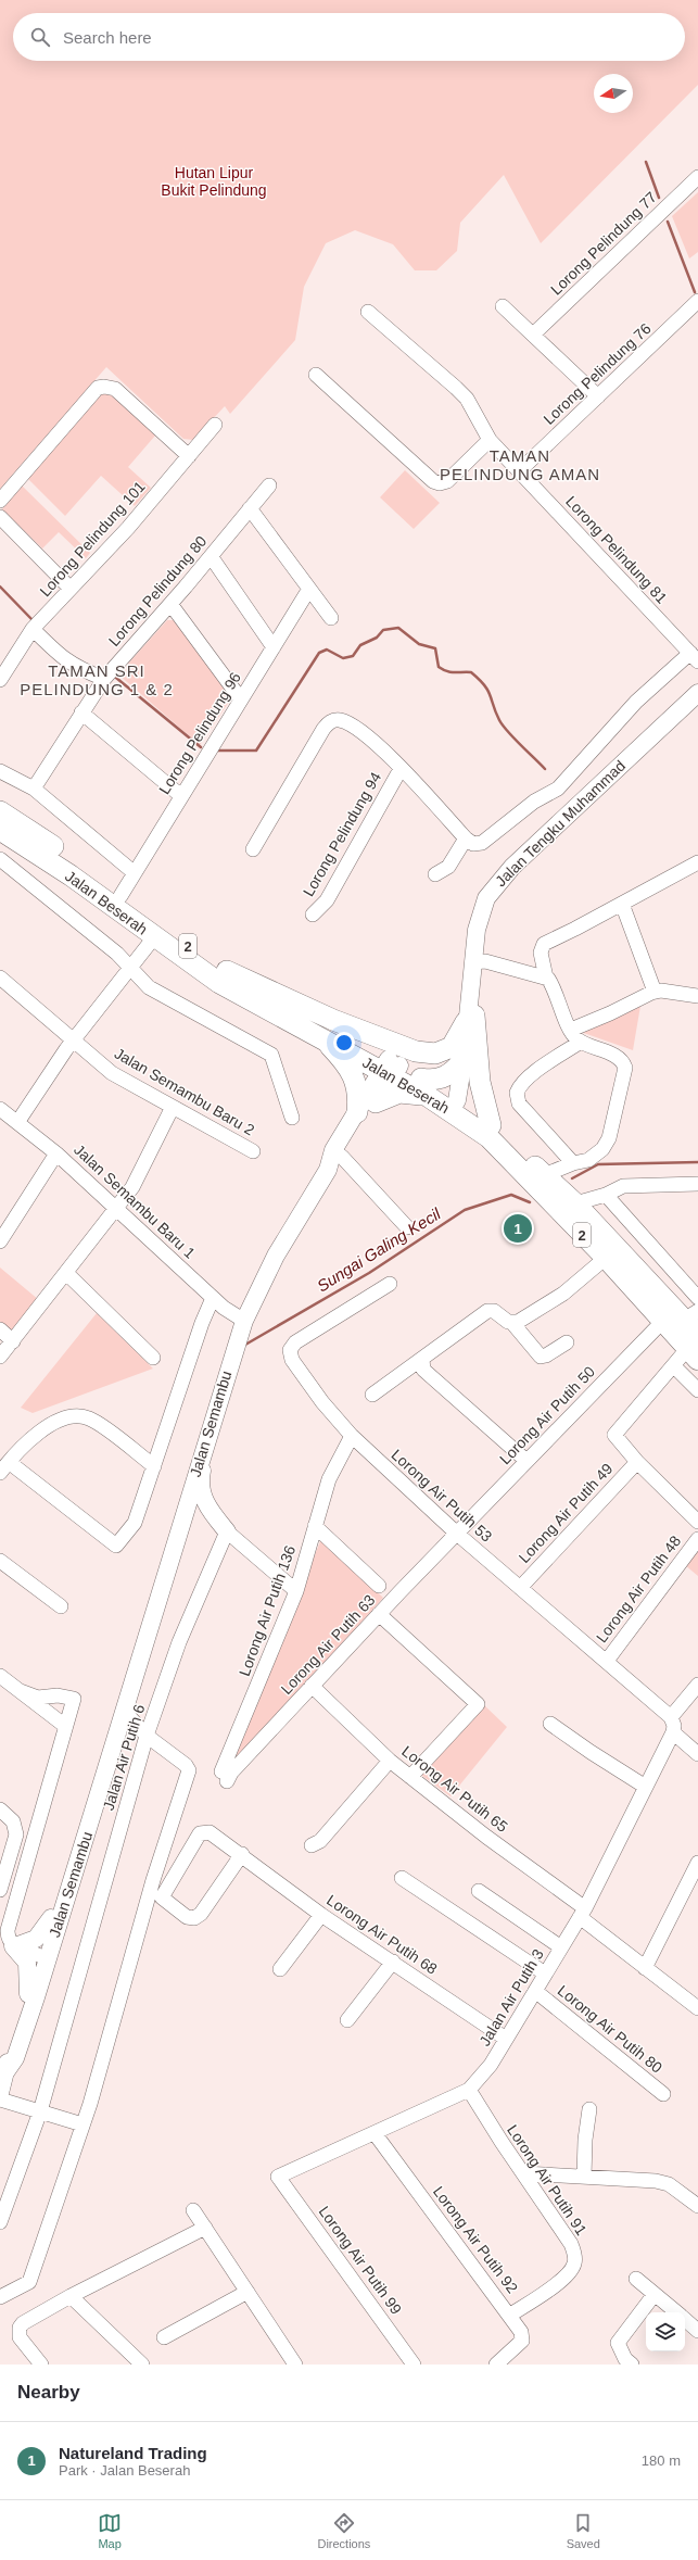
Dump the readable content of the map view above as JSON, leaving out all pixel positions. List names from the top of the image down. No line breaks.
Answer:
{"streets":{"highway":["Jalan Beserah","2"],"main road":["Jalan Tengku Muhammad","Jalan Semambu"],"street":["Lorong Pelindung 77","Lorong Pelindung 76","Lorong Pelindung 101","Lorong Pelindung 81","Lorong Pelindung 80","Lorong Pelindung 96","Lorong Pelindung 94","Jalan Semambu Baru 2","Jalan Semambu Baru 1","Lorong Air Putih 50","Lorong Air Putih 53","Lorong Air Putih 49","Lorong Air Putih 48","Lorong Air Putih 136","Lorong Air Putih 63","Jalan Air Putih 6","Lorong Air Putih 65","Lorong Air Putih 68","Jalan Air Putih 3","Lorong Air Putih 80","Lorong Air Putih 91","Lorong Air Putih 92","Lorong Air Putih 99"]},"crossings":[["Lorong Pelindung 76","Lorong Pelindung 81"],["Lorong Pelindung 96","Jalan Beserah"],["Jalan Tengku Muhammad","Jalan Beserah"],["Jalan Beserah","Lorong Air Putih 50"],["Jalan Beserah","Jalan Semambu"],["Jalan Semambu Baru 1","Jalan Semambu"],["Lorong Air Putih 50","Lorong Air Putih 53"],["Lorong Air Putih 50","Lorong Air Putih 63"],["Lorong Air Putih 53","Lorong Air Putih 49"],["Lorong Air Putih 53","Lorong Air Putih 48"],["Lorong Air Putih 53","Lorong Air Putih 136"],["Lorong Air Putih 53","Lorong Air Putih 63"],["Lorong Air Putih 136","Lorong Air Putih 63"],["Lorong Air Putih 63","Lorong Air Putih 65"],["Lorong Air Putih 65","Jalan Air Putih 3"],["Lorong Air Putih 68","Jalan Air Putih 3"],["Jalan Air Putih 3","Lorong Air Putih 80"],["Jalan Air Putih 3","Lorong Air Putih 91"],["Jalan Air Putih 3","Lorong Air Putih 92"],["Jalan Air Putih 3","Lorong Air Putih 99"],["Lorong Air Putih 91","Lorong Air Putih 92"]],"districts":["TAMAN PELINDUNG AMAN","TAMAN SRI PELINDUNG 1 & 2"],"water":["Sungai Galing Kecil"],"parks":["Hutan Lipur Bukit Pelindung"],"north":"left","page":{"search":"Search here","pins":"1","heading":"Nearby","list":[{"mark":"1","name":"Natureland Trading","note":"Park · Jalan Beserah","value":"180 m"}],"nav":["Map","Directions","Saved"]}}
